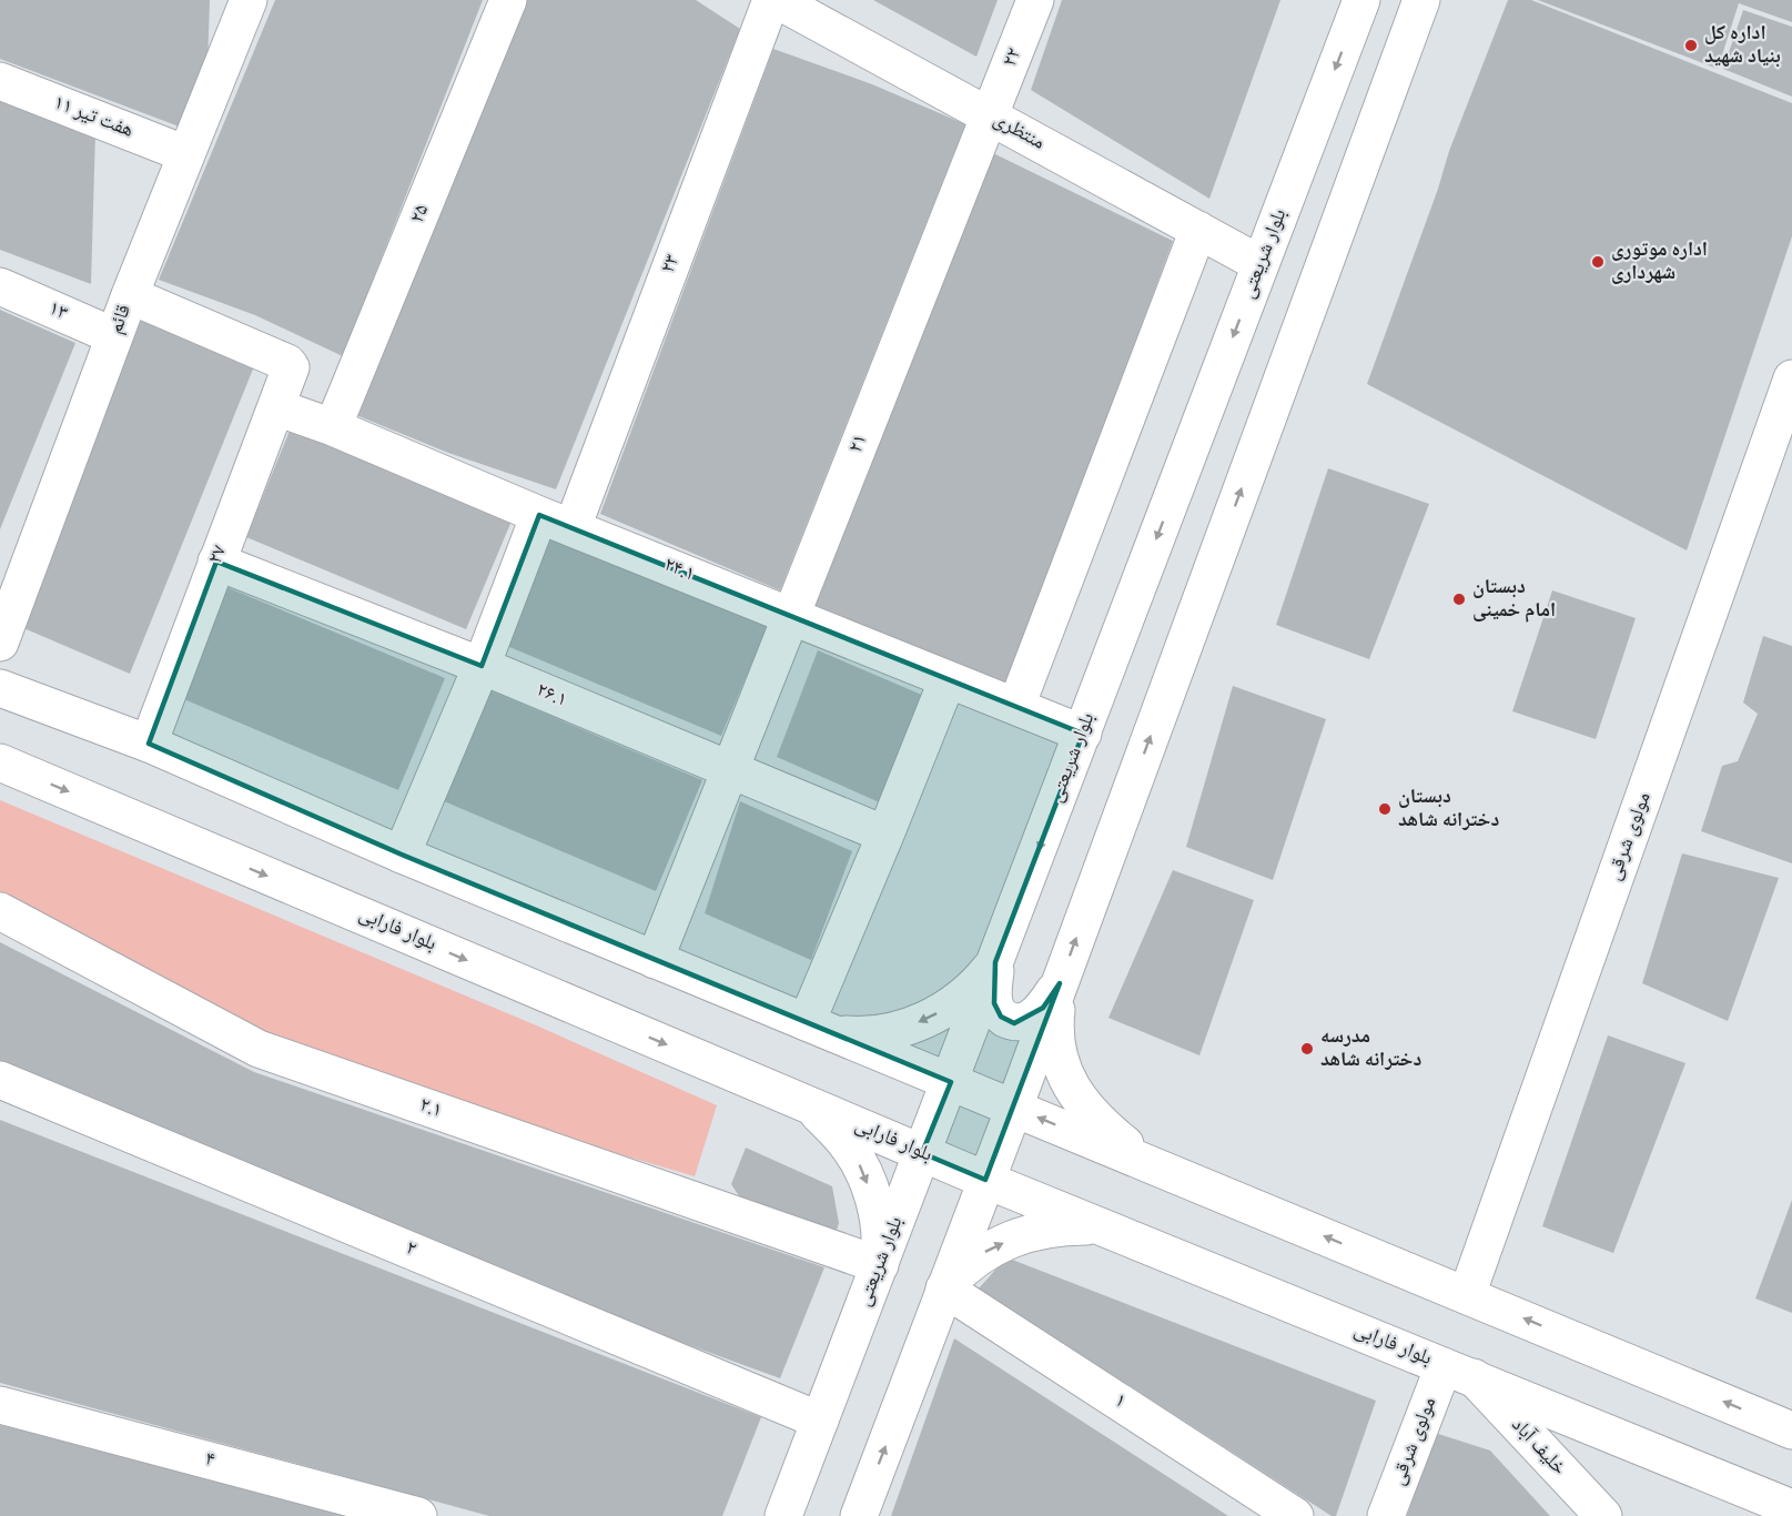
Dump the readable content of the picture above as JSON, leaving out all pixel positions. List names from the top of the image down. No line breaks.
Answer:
{"streets":{"street":["۲۲","هفت تیر ۱۱","منتظری","۲۵","بلوار شریعتی","۲۳","۱۳","قائم","۲۱","۲۷","۲۴.۱","۲۶.۱","مولوی شرقی","بلوار فارابی","۲.۱","۲","۱","خلیف آباد","۴"]},"crossings":[["۲۲","منتظری"],["۲۲","۲۱"],["هفت تیر ۱۱","قائم"],["منتظری","بلوار شریعتی"],["منتظری","۲۱"],["۲۵","۲۴.۱"],["بلوار شریعتی","۲۴.۱"],["بلوار شریعتی","بلوار فارابی"],["بلوار شریعتی","۲.۱"],["بلوار شریعتی","۲"],["۲۳","۲۴.۱"],["۱۳","قائم"],["قائم","۲۷"],["۲۱","۲۴.۱"],["۲۱","۲۶.۱"],["۲۷","۲۴.۱"],["۲۷","۲۶.۱"],["مولوی شرقی","بلوار فارابی"],["مولوی شرقی","خلیف آباد"],["بلوار فارابی","خلیف آباد"]],"places":["اداره کل بنیاد شهید","اداره موتوری شهرداری","دبستان امام خمینی","دبستان دخترانه شاهد","مدرسه دخترانه شاهد"]}
